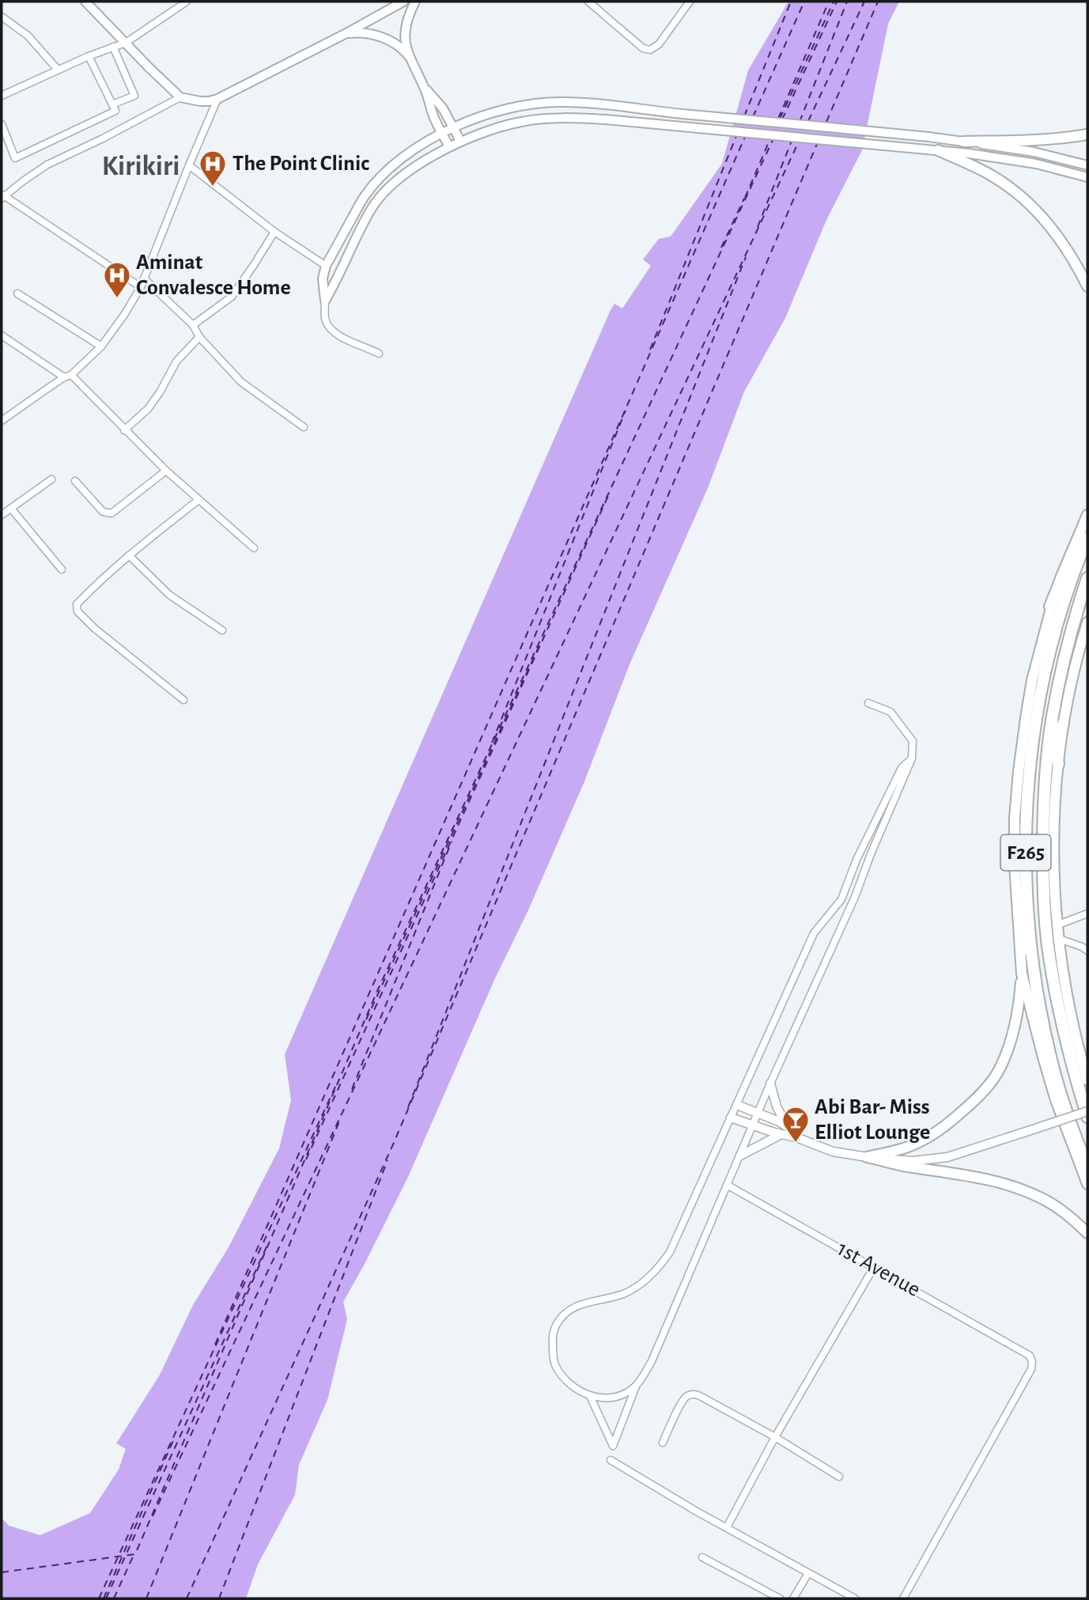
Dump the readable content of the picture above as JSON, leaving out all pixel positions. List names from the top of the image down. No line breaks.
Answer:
{"streets":{"highway":["F265"],"street":["1st Avenue"]},"districts":["Kirikiri"],"places":{"hospital":["The Point Clinic","Aminat Convalesce Home"],"bar":["Abi Bar- Miss Elliot Lounge"]}}
